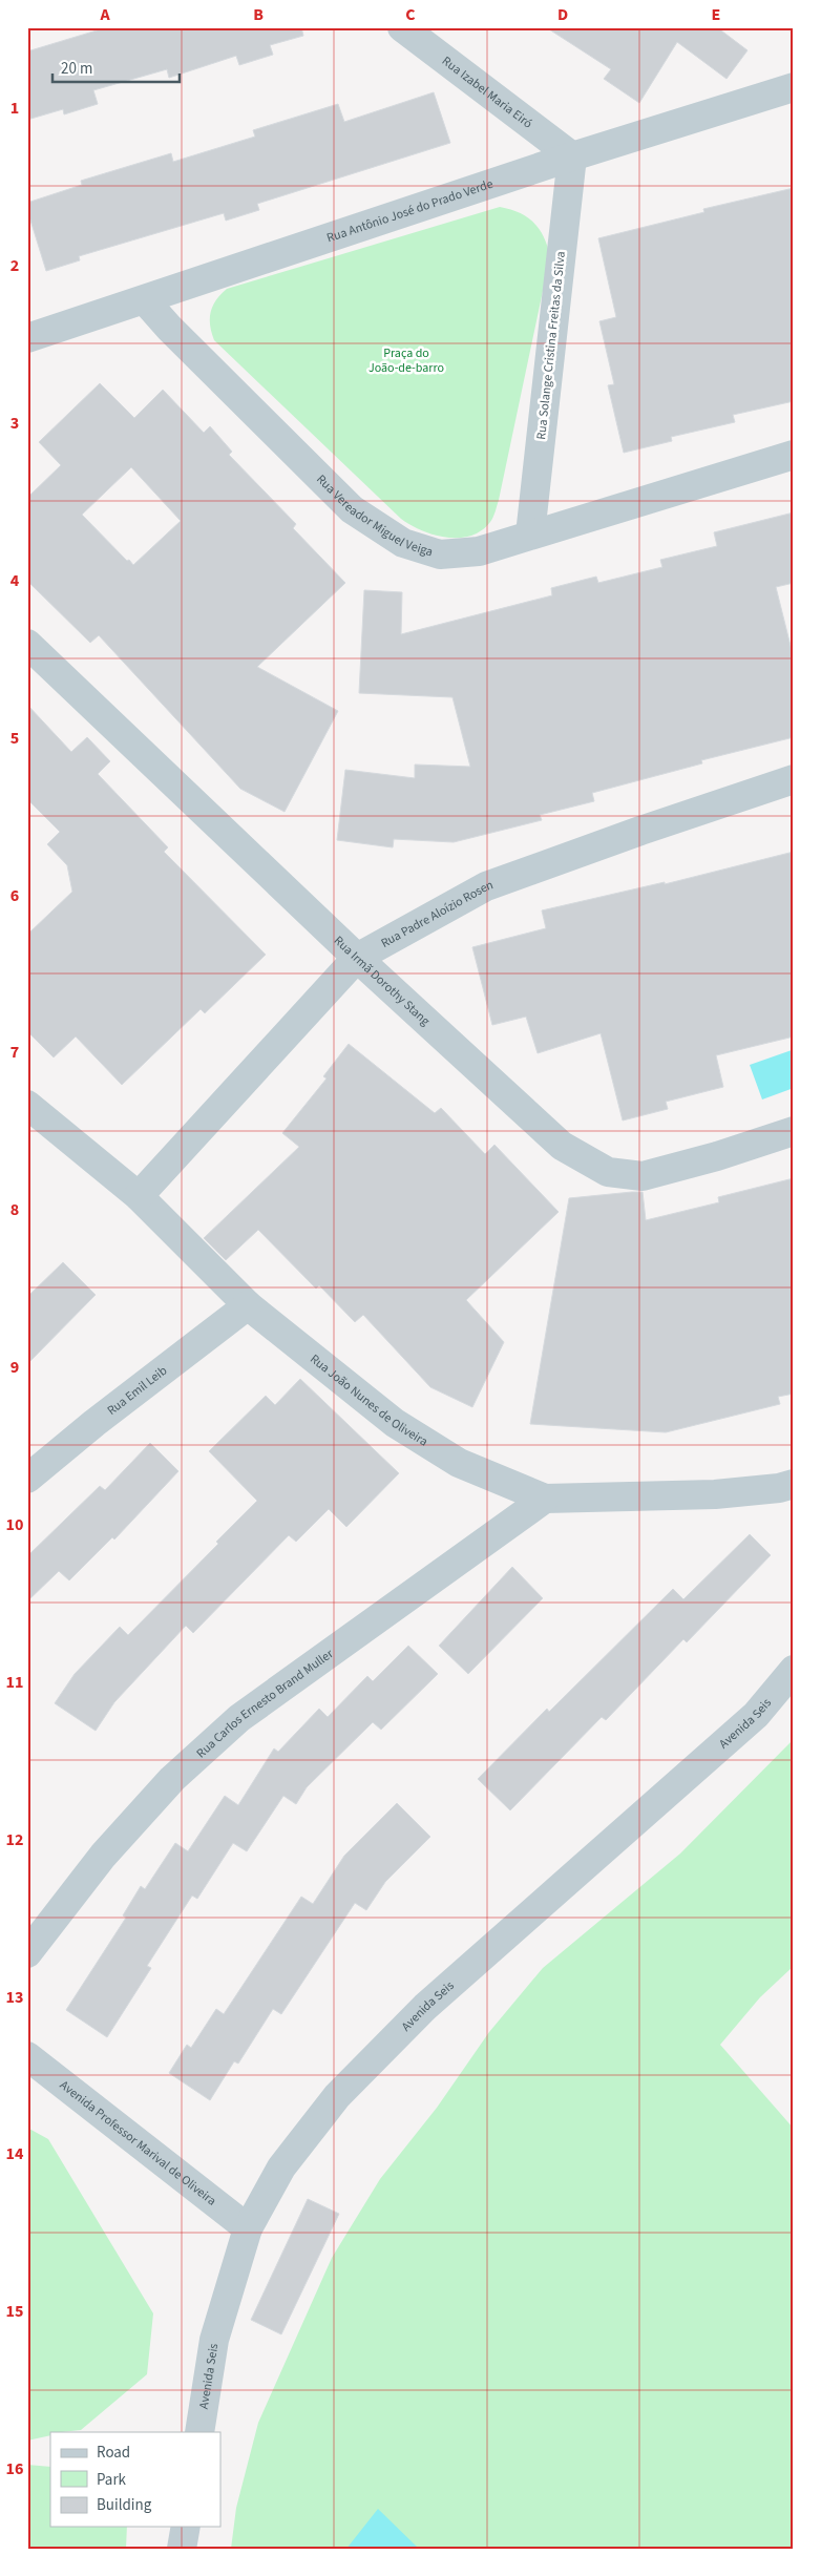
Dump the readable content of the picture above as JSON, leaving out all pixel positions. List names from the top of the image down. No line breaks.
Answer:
{"streets":{"street":["Rua Izabel Maria Eiró","Rua Antônio José do Prado Verde","Rua Solange Cristina Freitas da Silva","Rua Vereador Miguel Veiga","Rua Padre Aloízio Rosen","Rua Irmã Dorothy Stang","Rua Emil Leib","Rua João Nunes de Oliveira","Rua Carlos Ernesto Brand Muller","Avenida Seis","Avenida Professor Marival de Oliveira"]},"crossings":[["Rua Izabel Maria Eiró","Rua Antônio José do Prado Verde"],["Rua Izabel Maria Eiró","Rua Solange Cristina Freitas da Silva"],["Rua Antônio José do Prado Verde","Rua Solange Cristina Freitas da Silva"],["Rua Antônio José do Prado Verde","Rua Vereador Miguel Veiga"],["Rua Solange Cristina Freitas da Silva","Rua Vereador Miguel Veiga"],["Rua Padre Aloízio Rosen","Rua Irmã Dorothy Stang"],["Rua Padre Aloízio Rosen","Rua João Nunes de Oliveira"],["Rua Emil Leib","Rua João Nunes de Oliveira"],["Rua João Nunes de Oliveira","Rua Carlos Ernesto Brand Muller"],["Avenida Seis","Avenida Professor Marival de Oliveira"]],"parks":["Praça do João-de-barro"],"legend":["Road","Park","Building"],"scale_bar":"20 m","grid":{"columns":["A","B","C","D","E"],"rows":["1","2","3","4","5","6","7","8","9","10","11","12","13","14","15","16"]}}
